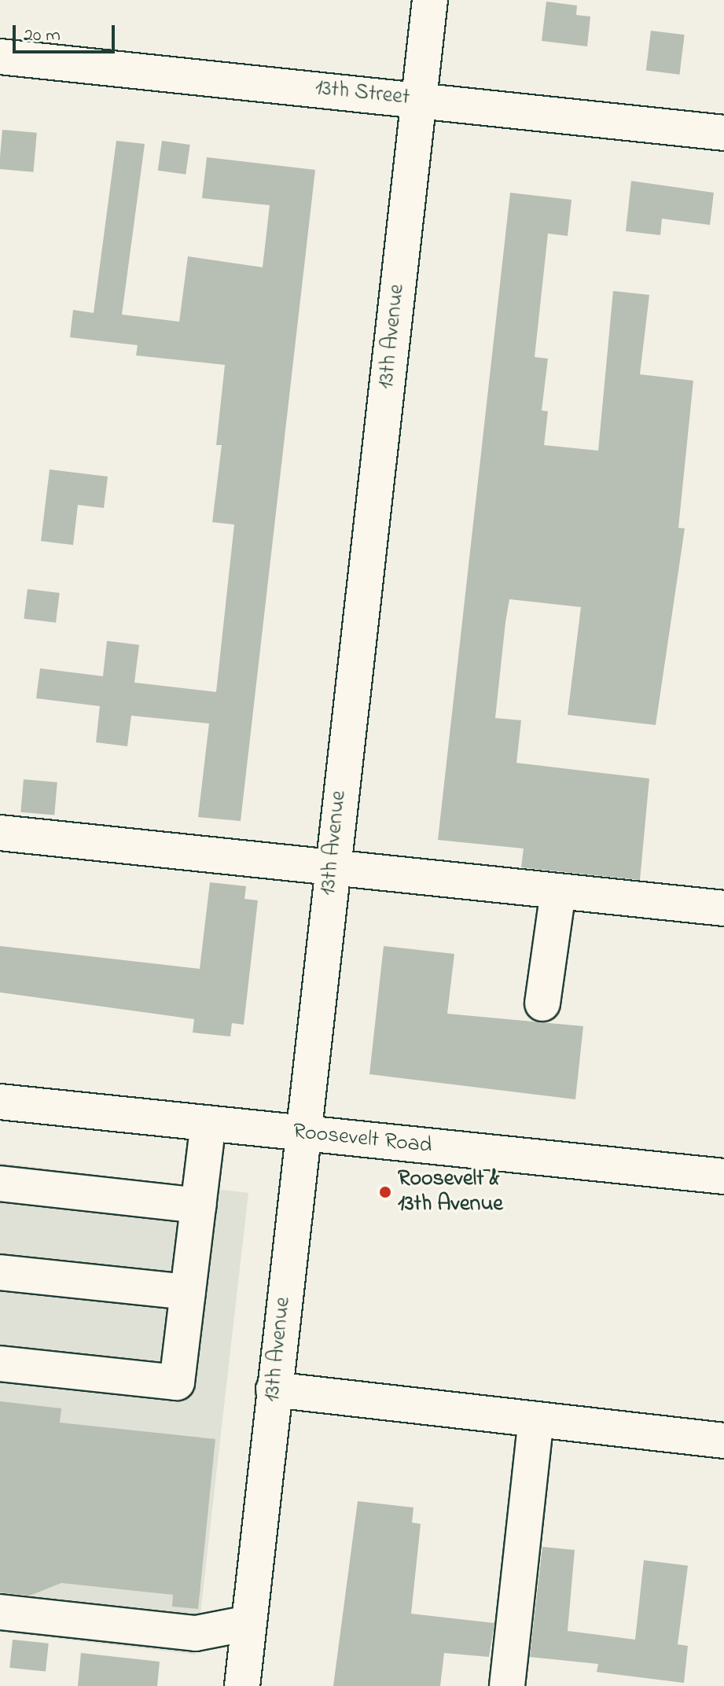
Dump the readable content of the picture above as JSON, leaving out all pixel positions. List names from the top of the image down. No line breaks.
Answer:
{"streets":{"street":["13th Street","13th Avenue","Roosevelt Road"]},"crossings":[["13th Street","13th Avenue"],["13th Avenue","Roosevelt Road"]],"places":["Roosevelt & 13th Avenue"],"scale_bar":"20 m"}
